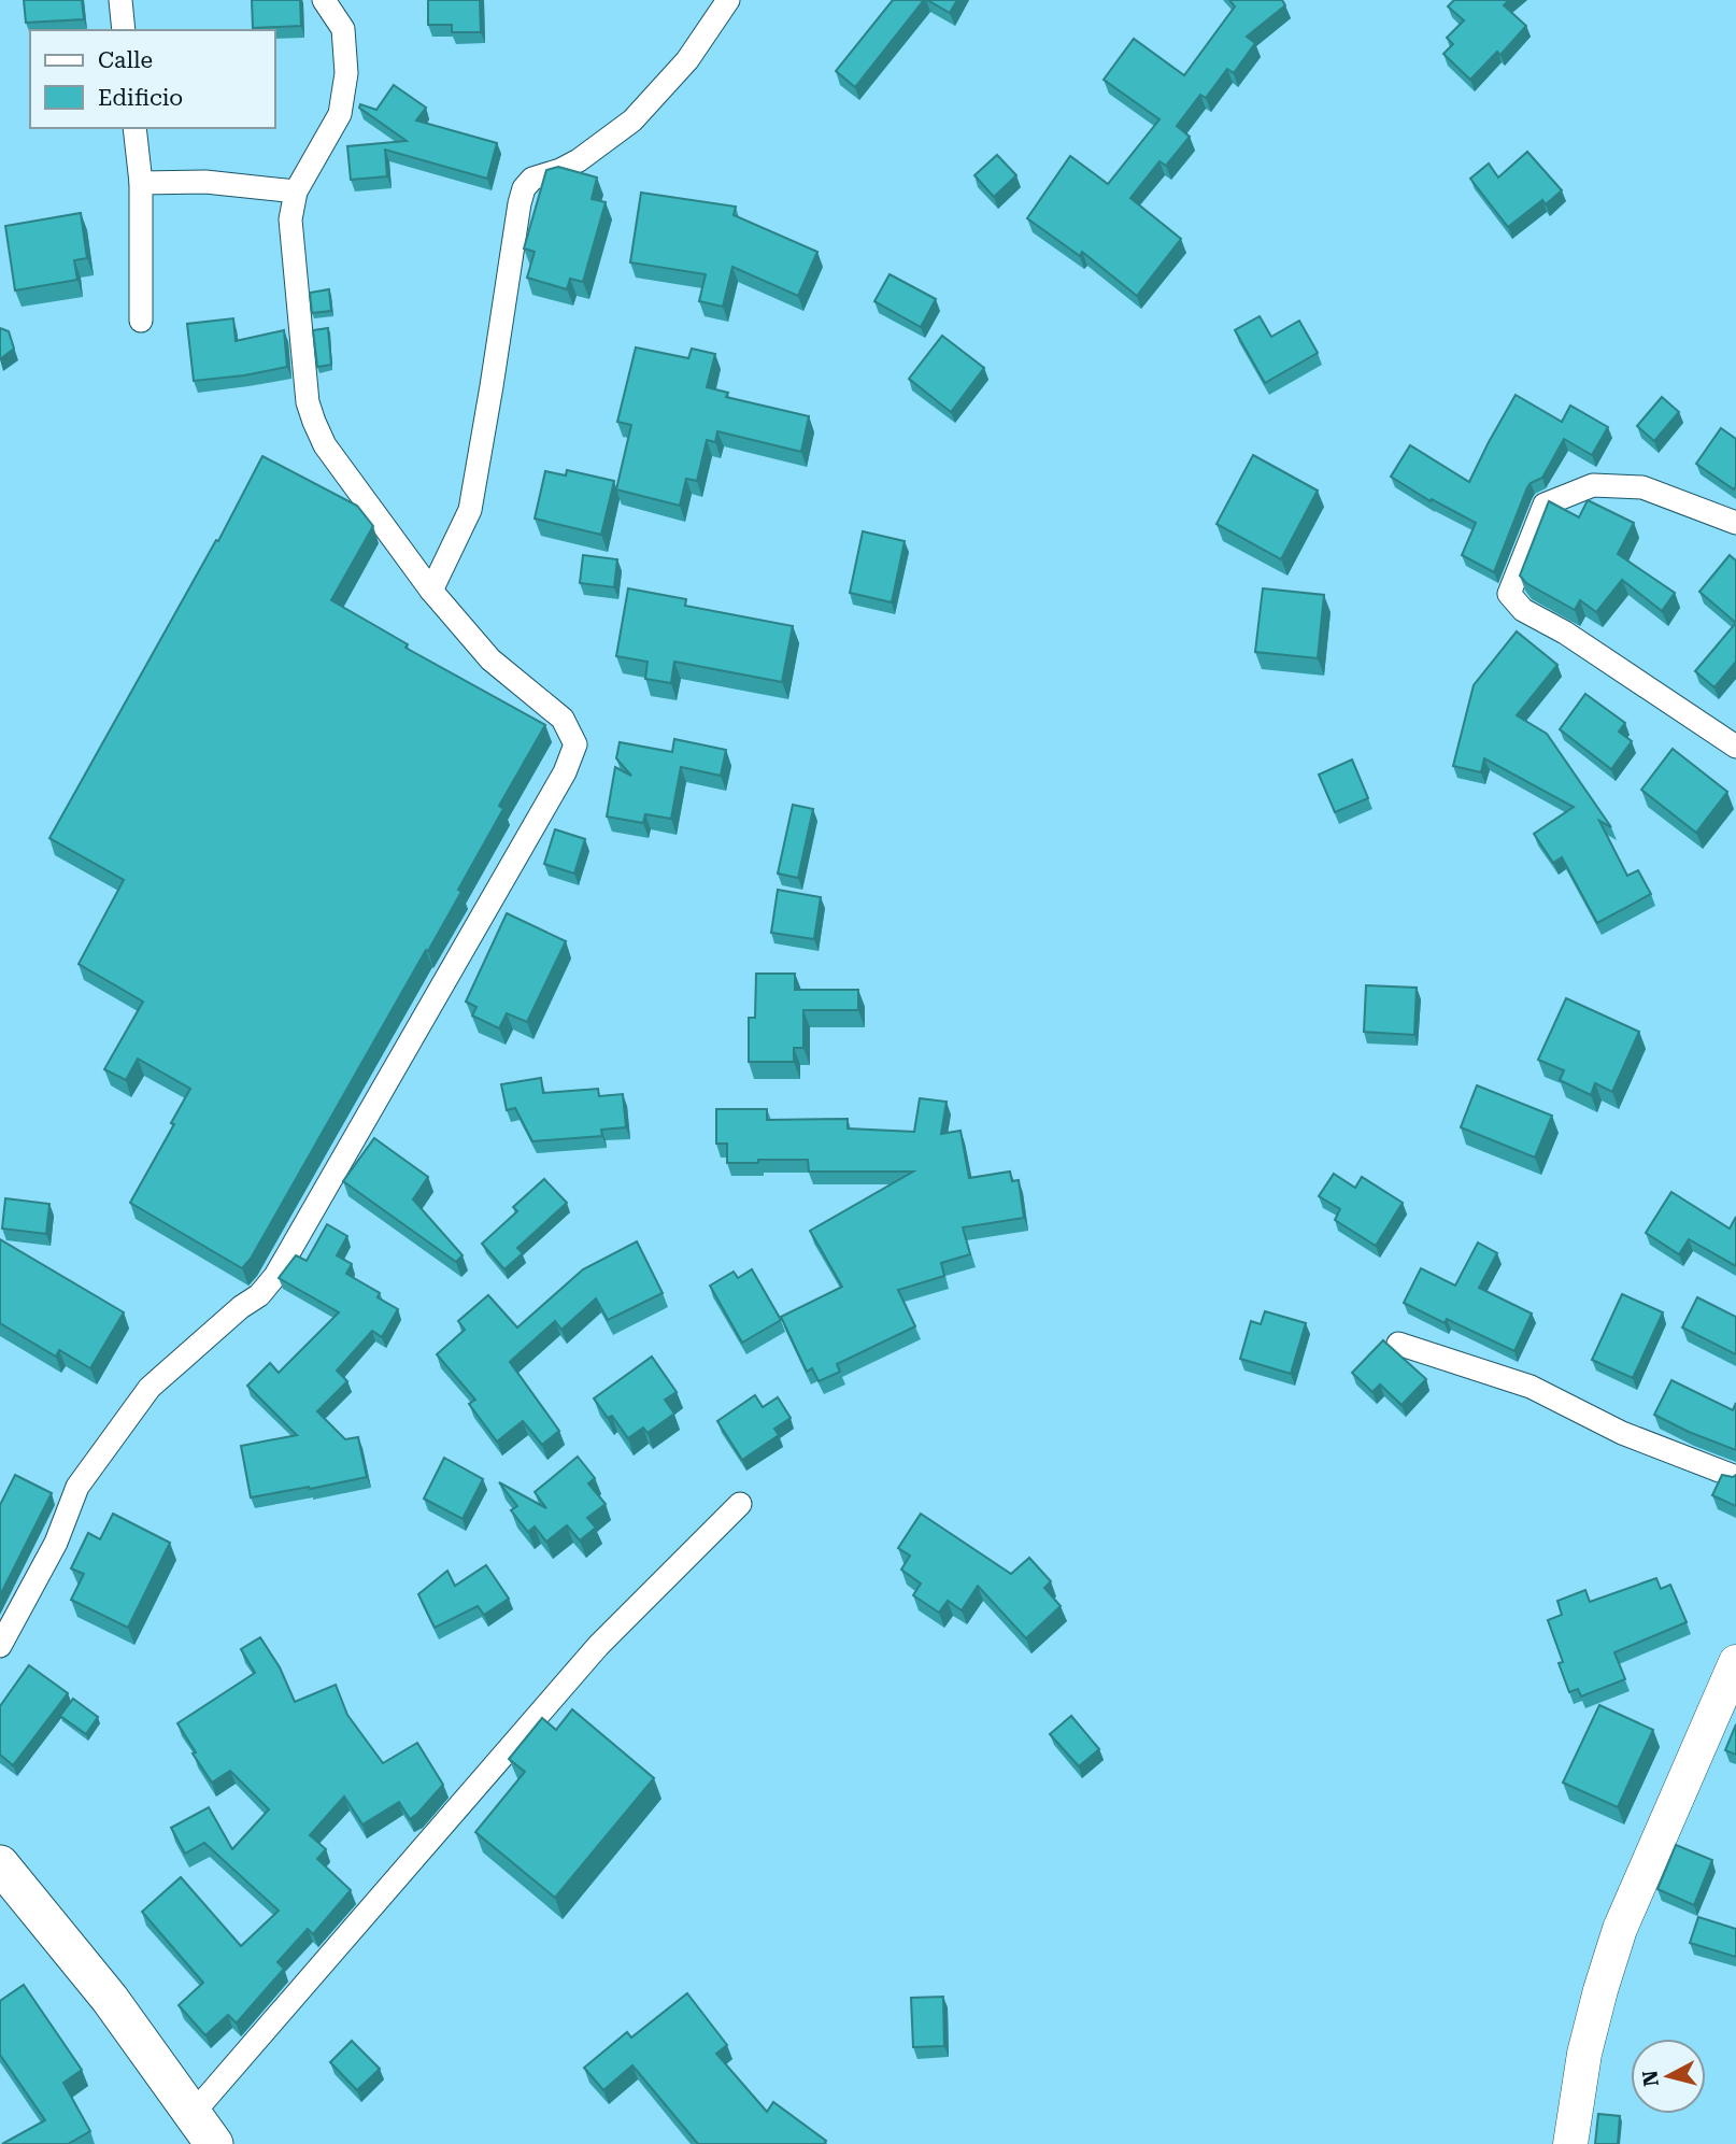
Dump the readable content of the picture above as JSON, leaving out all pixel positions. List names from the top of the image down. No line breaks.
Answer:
{"legend":["Calle","Edificio"],"north":"left"}
